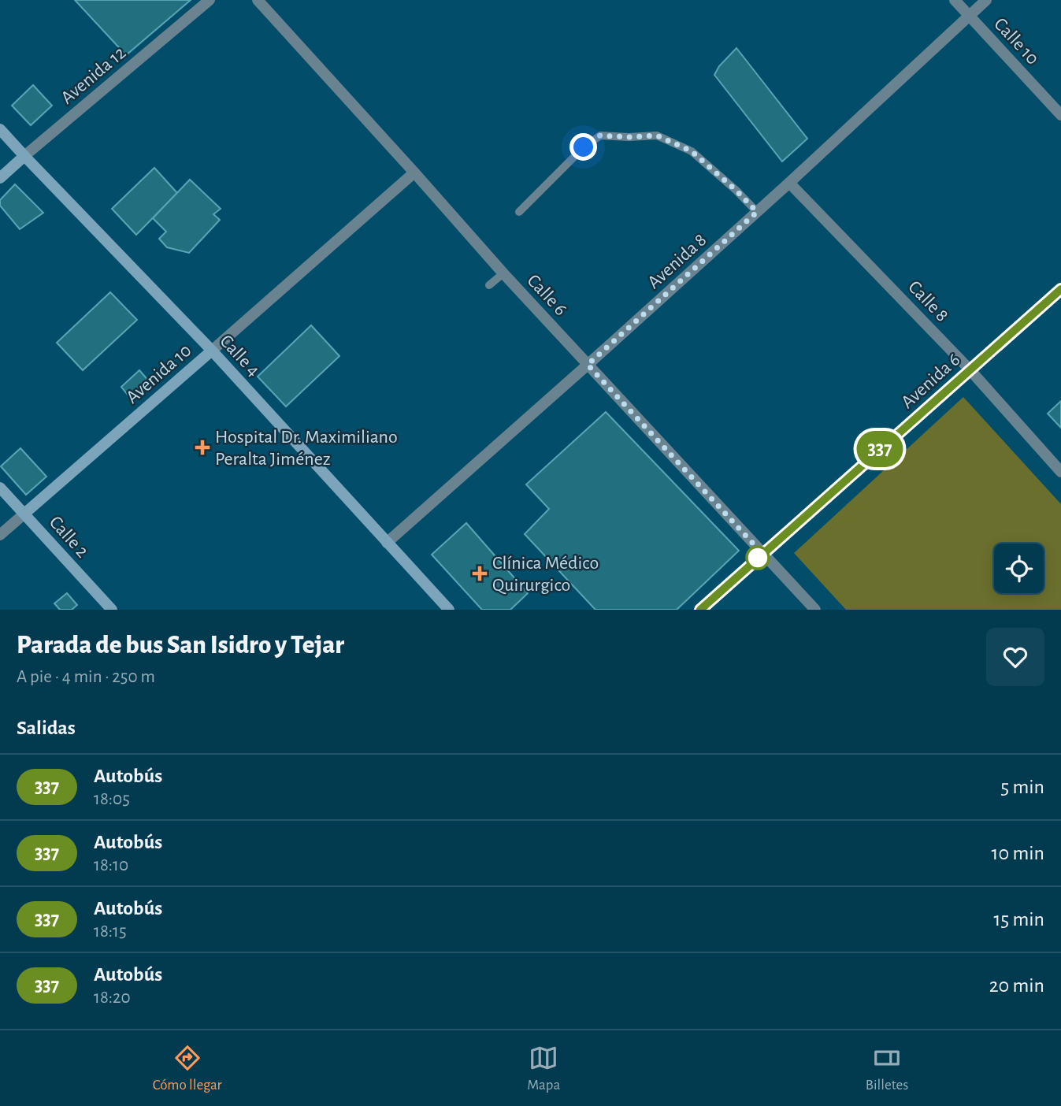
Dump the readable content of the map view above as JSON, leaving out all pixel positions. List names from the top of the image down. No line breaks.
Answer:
{"streets":{"street":["Calle 10","Avenida 12","Avenida 8","Calle 6","Calle 8","Calle 4","Avenida 10","Avenida 6","Calle 2"]},"crossings":[["Calle 10","Avenida 8"],["Avenida 12","Calle 4"],["Avenida 8","Calle 6"],["Avenida 8","Calle 8"],["Avenida 8","Calle 4"],["Calle 6","Avenida 10"],["Calle 6","Avenida 6"],["Calle 8","Avenida 6"],["Calle 4","Avenida 10"],["Avenida 10","Calle 2"]],"places":{"health":["Hospital Dr. Maximiliano Peralta Jiménez","Clínica Médico Quirurgico"]},"lines":["bus line 337"],"page":{"on_map":"337","heading":[["Parada de bus San Isidro y Tejar","A pie · 4 min · 250 m"],"Salidas"],"list":[{"mark":"337","name":"Autobús","note":"18:05","value":"5 min"},{"mark":"337","name":"Autobús","note":"18:10","value":"10 min"},{"mark":"337","name":"Autobús","note":"18:15","value":"15 min"},{"mark":"337","name":"Autobús","note":"18:20","value":"20 min"}],"tabs":["Cómo llegar","Mapa","Billetes"]}}
